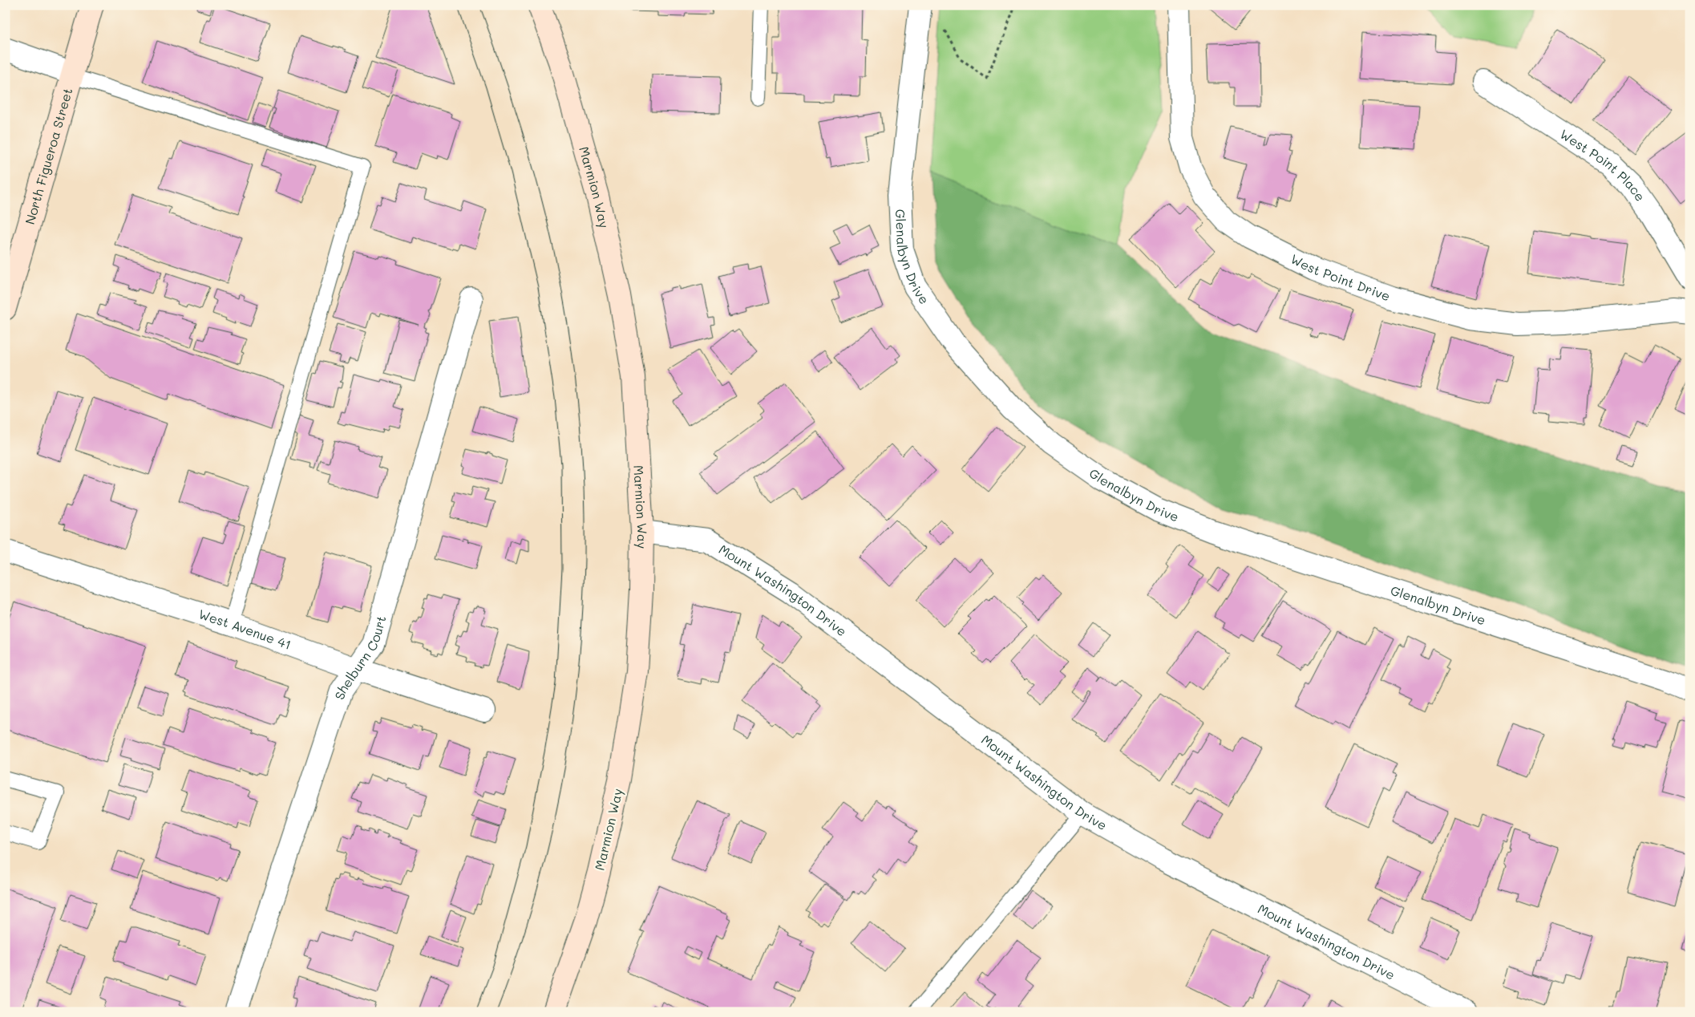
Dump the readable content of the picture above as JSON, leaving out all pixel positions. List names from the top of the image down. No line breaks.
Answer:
{"streets":{"street":["North Figueroa Street","West Point Place","Marmion Way","Glenalbyn Drive","West Point Drive","Mount Washington Drive","West Avenue 41","Shelburn Court"]},"crossings":[["Marmion Way","Mount Washington Drive"],["West Avenue 41","Shelburn Court"]]}
